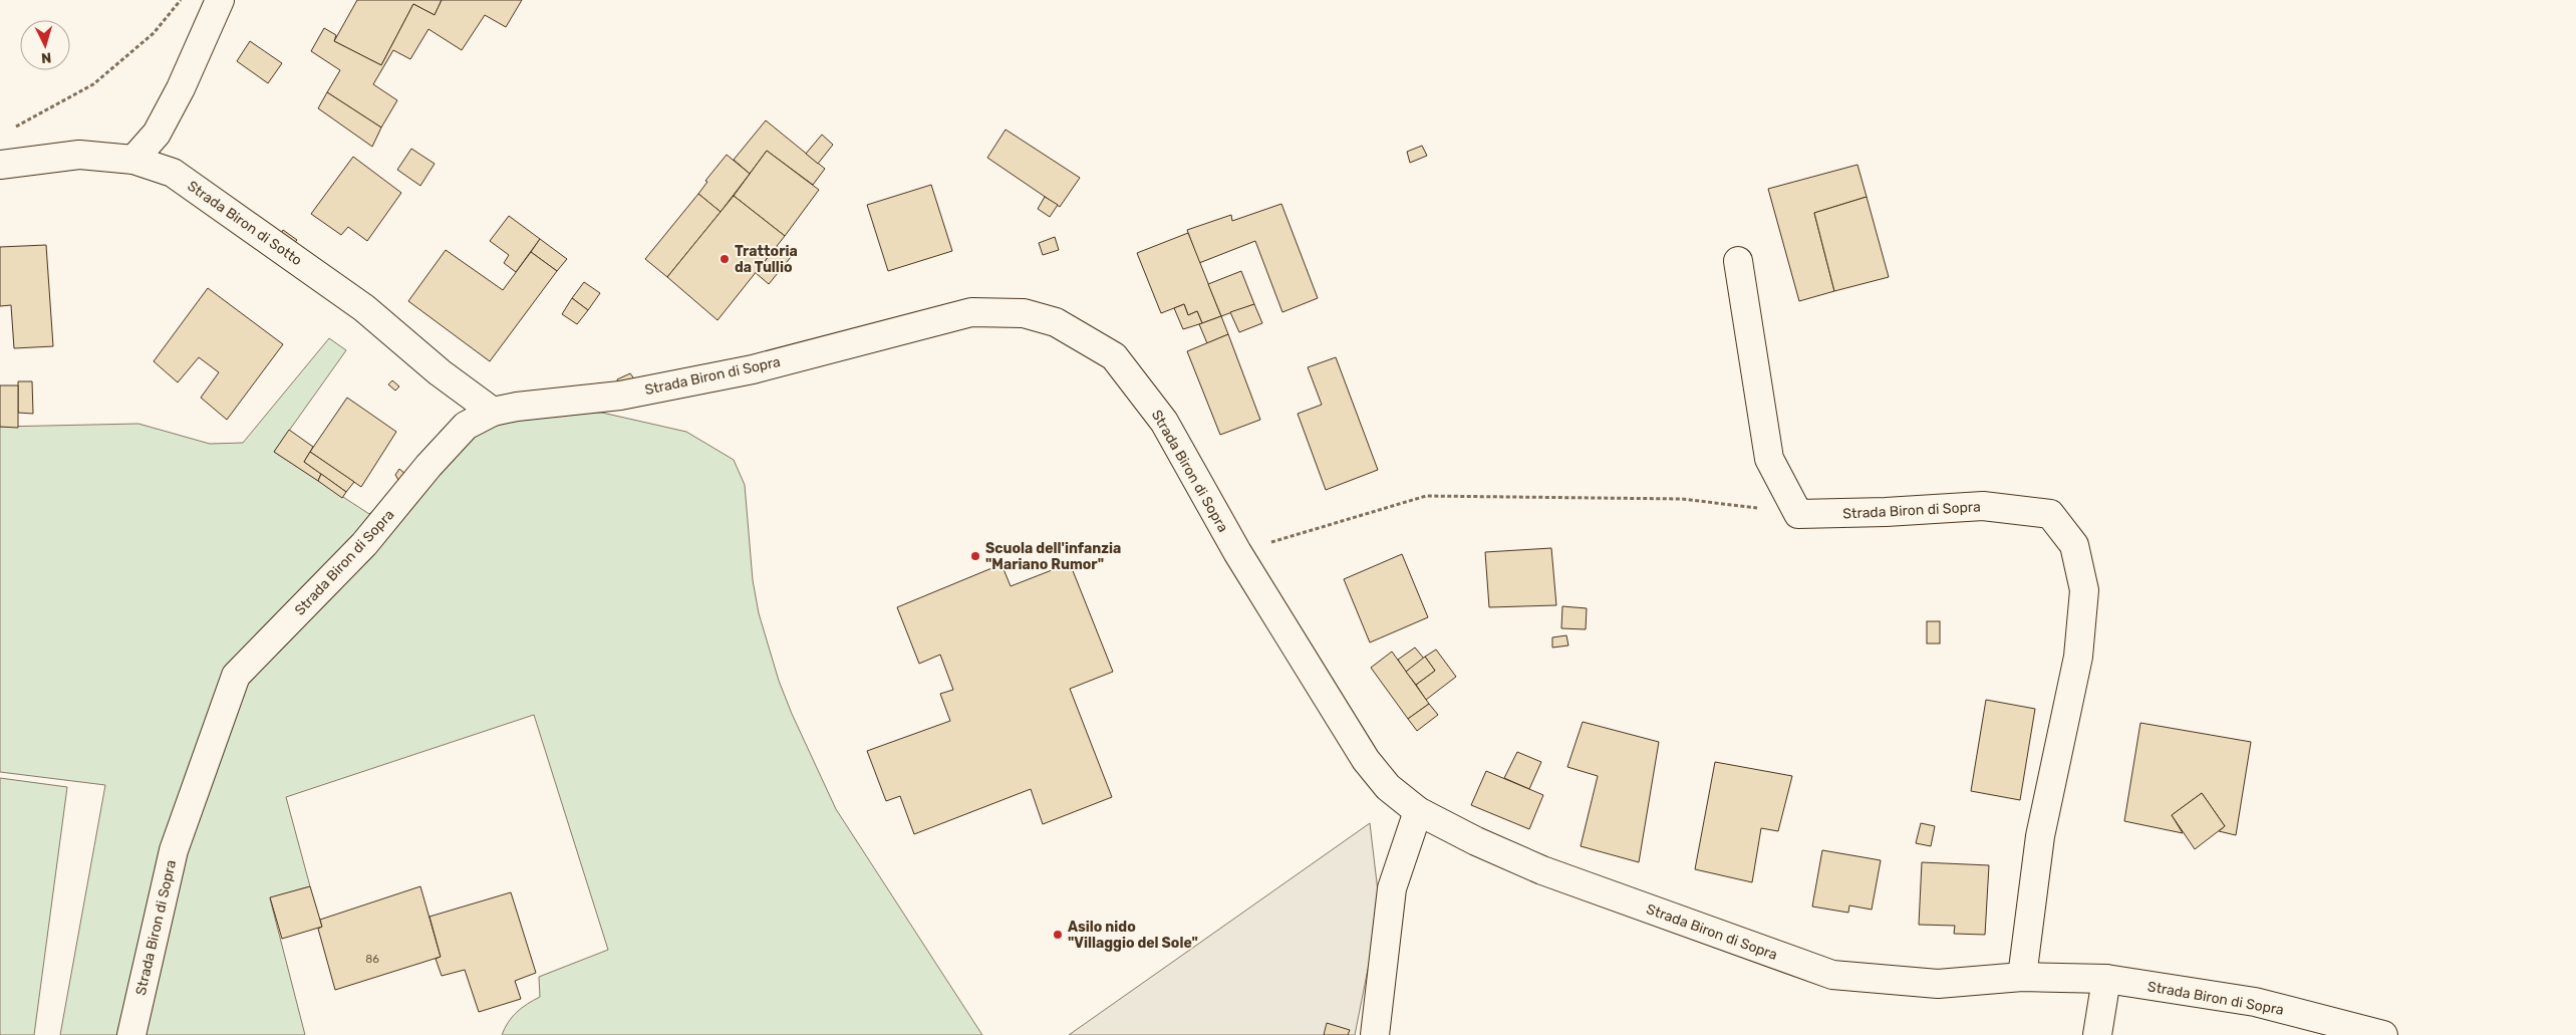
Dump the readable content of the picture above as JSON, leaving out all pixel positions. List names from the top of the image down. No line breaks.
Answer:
{"streets":{"street":["Strada Biron di Sotto","Strada Biron di Sopra"]},"crossings":[["Strada Biron di Sotto","Strada Biron di Sopra"]],"places":["Trattoria da Tullio","Scuola dell'infanzia \"Mariano Rumor\"","Asilo nido \"Villaggio del Sole\""],"house_numbers":["86"],"north":"bottom"}
